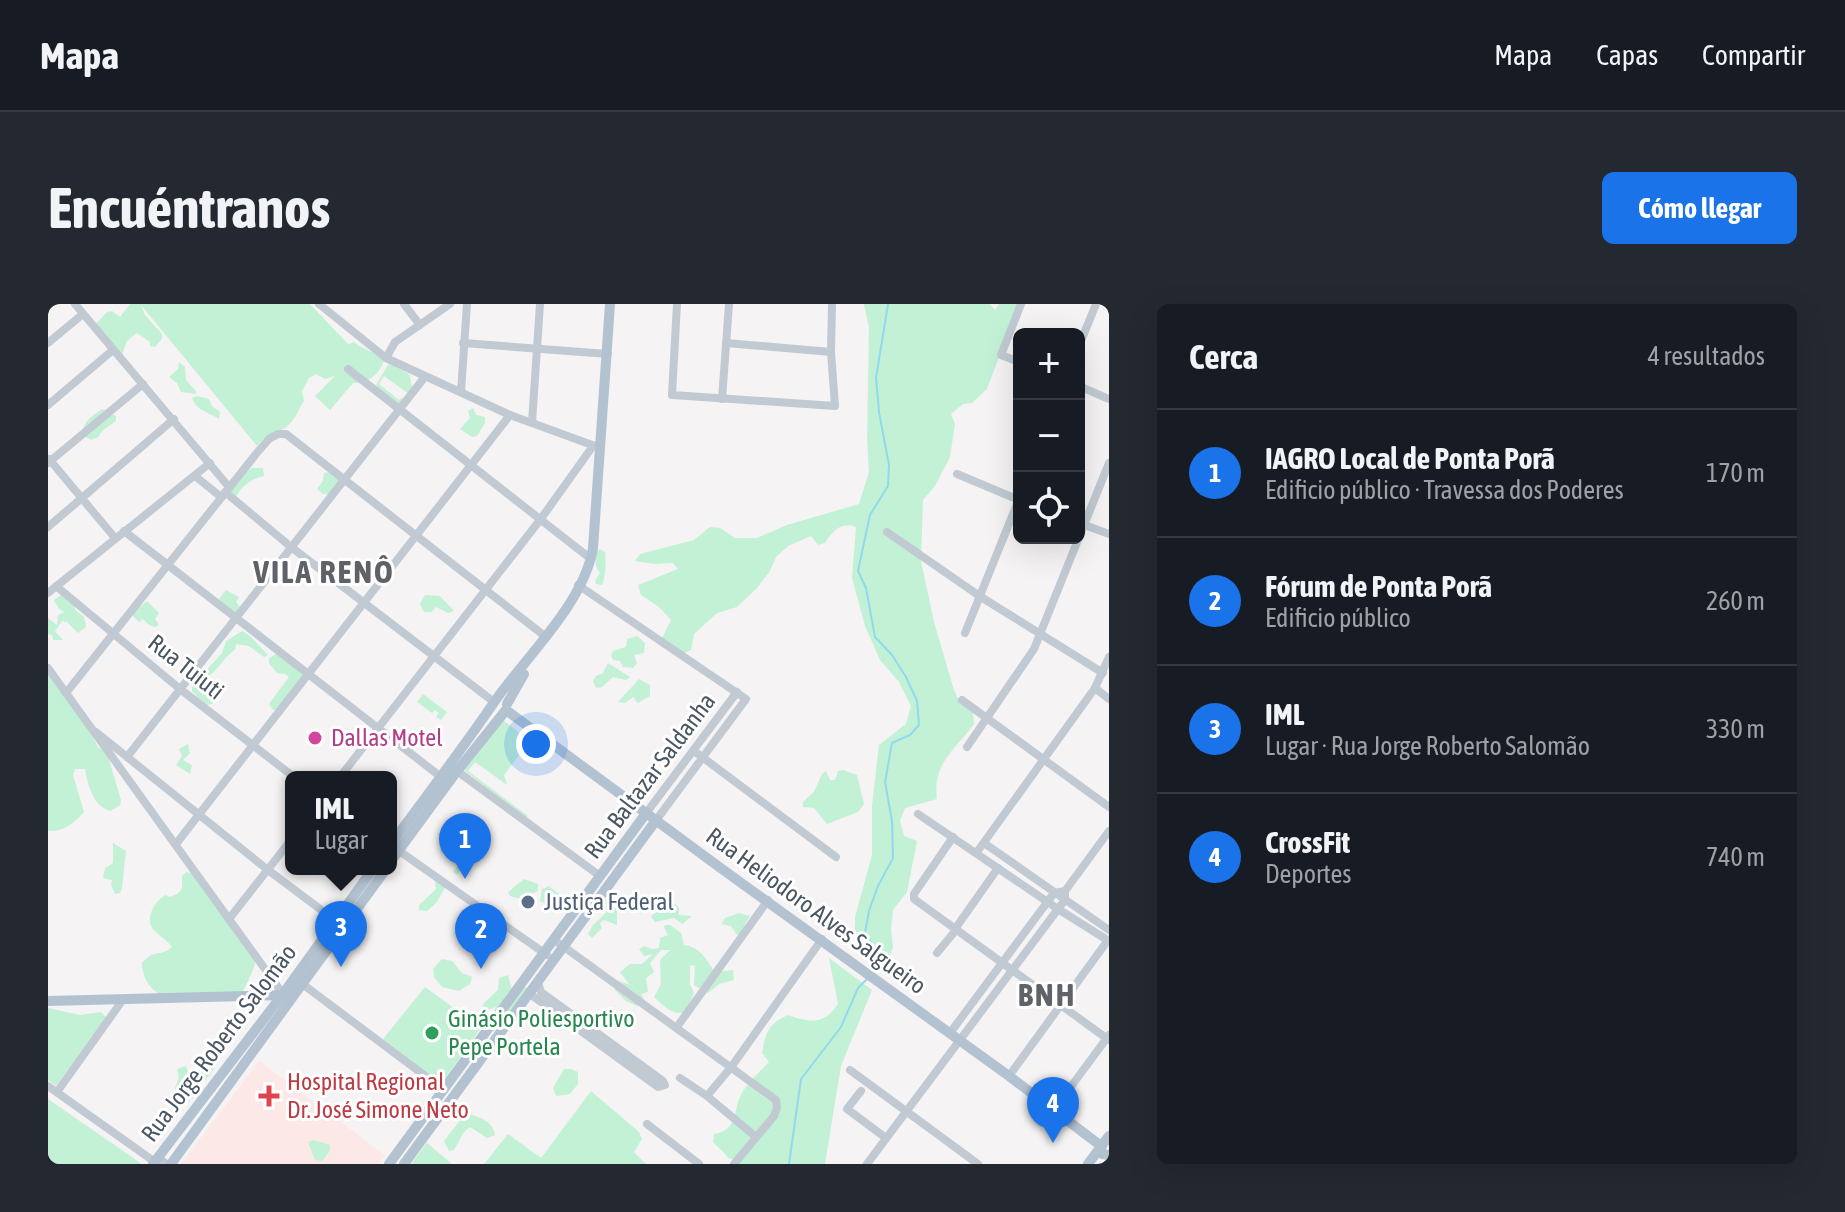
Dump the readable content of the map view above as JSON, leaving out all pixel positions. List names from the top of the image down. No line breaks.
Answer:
{"streets":{"main road":["Rua Baltazar Saldanha","Rua Heliodoro Alves Salgueiro","Rua Jorge Roberto Salomão"],"street":["Rua Tuiuti"]},"crossings":[["Rua Baltazar Saldanha","Rua Heliodoro Alves Salgueiro"]],"districts":["VILA RENÔ","BNH"],"places":{"other":["Dallas Motel","Justiça Federal","Ginásio Poliesportivo Pepe Portela"],"health":["Hospital Regional Dr. José Simone Neto"]},"page":{"header":"Mapa","nav":["Mapa","Capas","Compartir"],"buttons":"Cómo llegar","title":"Encuéntranos","heading":["Cerca","4 resultados"],"map_buttons":["+","−"],"list":[{"mark":"1","name":"IAGRO Local de Ponta Porã","note":"Edificio público · Travessa dos Poderes","value":"170 m"},{"mark":"2","name":"Fórum de Ponta Porã","note":"Edificio público","value":"260 m"},{"mark":"3","name":"IML","note":"Lugar · Rua Jorge Roberto Salomão","value":"330 m"},{"mark":"4","name":"CrossFit","note":"Deportes","value":"740 m"}],"popup":["IML","Lugar"],"pins":["1","3","2","4"]}}
